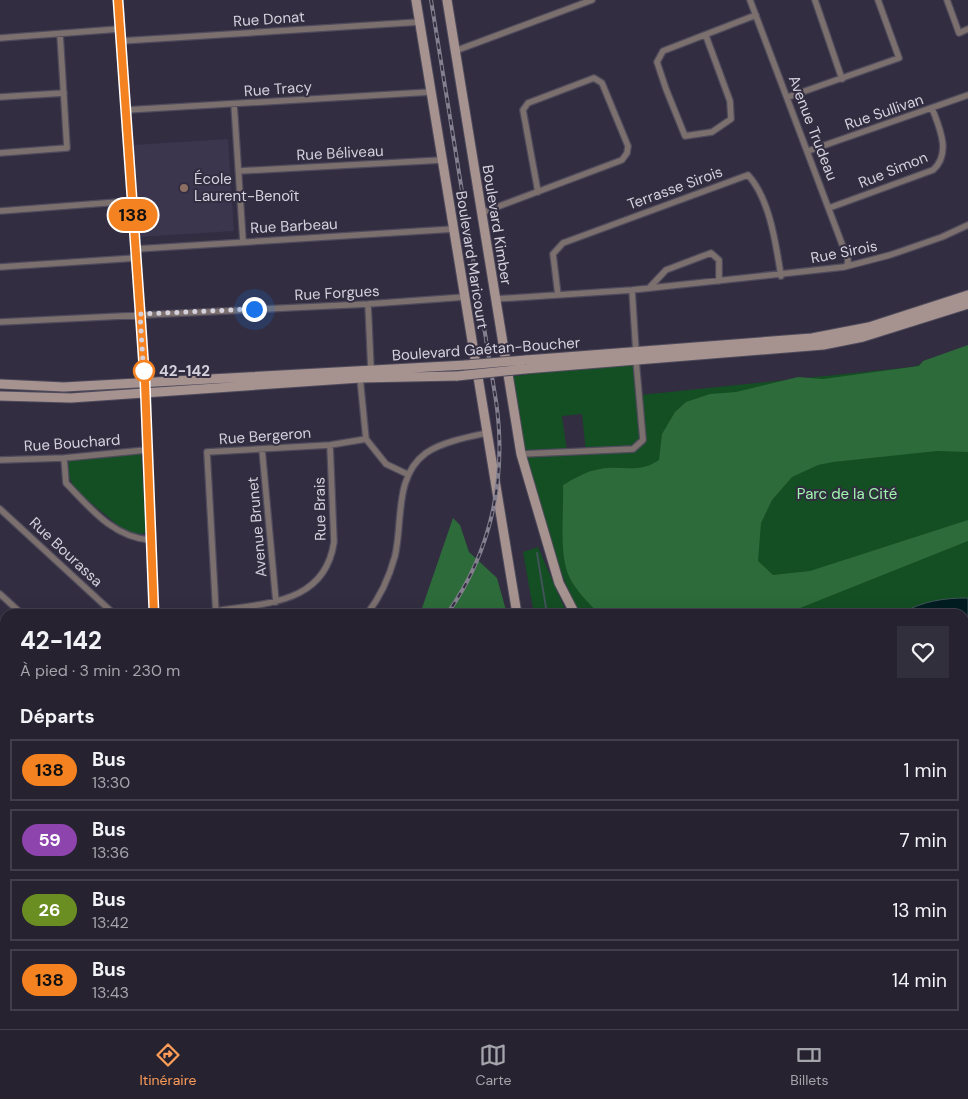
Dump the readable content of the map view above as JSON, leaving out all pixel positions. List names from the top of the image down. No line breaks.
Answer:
{"streets":{"main road":["Boulevard Kimber","Boulevard Maricourt","Boulevard Gaétan-Boucher"],"street":["Rue Donat","Rue Tracy","Rue Sullivan","Avenue Trudeau","Rue Béliveau","Rue Simon","Terrasse Sirois","Rue Barbeau","Rue Sirois","Rue Forgues","Rue Bergeron","Rue Bouchard","Rue Brais","Avenue Brunet","Rue Bourassa"]},"crossings":[["Rue Donat","Boulevard Maricourt"],["Rue Tracy","Boulevard Maricourt"],["Rue Sullivan","Avenue Trudeau"],["Rue Sullivan","Rue Simon"],["Avenue Trudeau","Rue Simon"],["Avenue Trudeau","Rue Sirois"],["Rue Béliveau","Boulevard Maricourt"],["Terrasse Sirois","Rue Sirois"],["Boulevard Kimber","Rue Sirois"],["Rue Barbeau","Boulevard Maricourt"],["Boulevard Maricourt","Rue Forgues"],["Rue Bergeron","Rue Brais"],["Rue Bergeron","Avenue Brunet"],["Rue Brais","Avenue Brunet"]],"parks":["Parc de la Cité"],"places":["École Laurent-Benoît","42-142"],"lines":["bus line 138"],"page":{"on_map":"138","heading":[["42-142","À pied · 3 min · 230 m"],"Départs"],"list":[{"mark":"138","name":"Bus","note":"13:30","value":"1 min"},{"mark":"59","name":"Bus","note":"13:36","value":"7 min"},{"mark":"26","name":"Bus","note":"13:42","value":"13 min"},{"mark":"138","name":"Bus","note":"13:43","value":"14 min"}],"tabs":["Itinéraire","Carte","Billets"]}}
